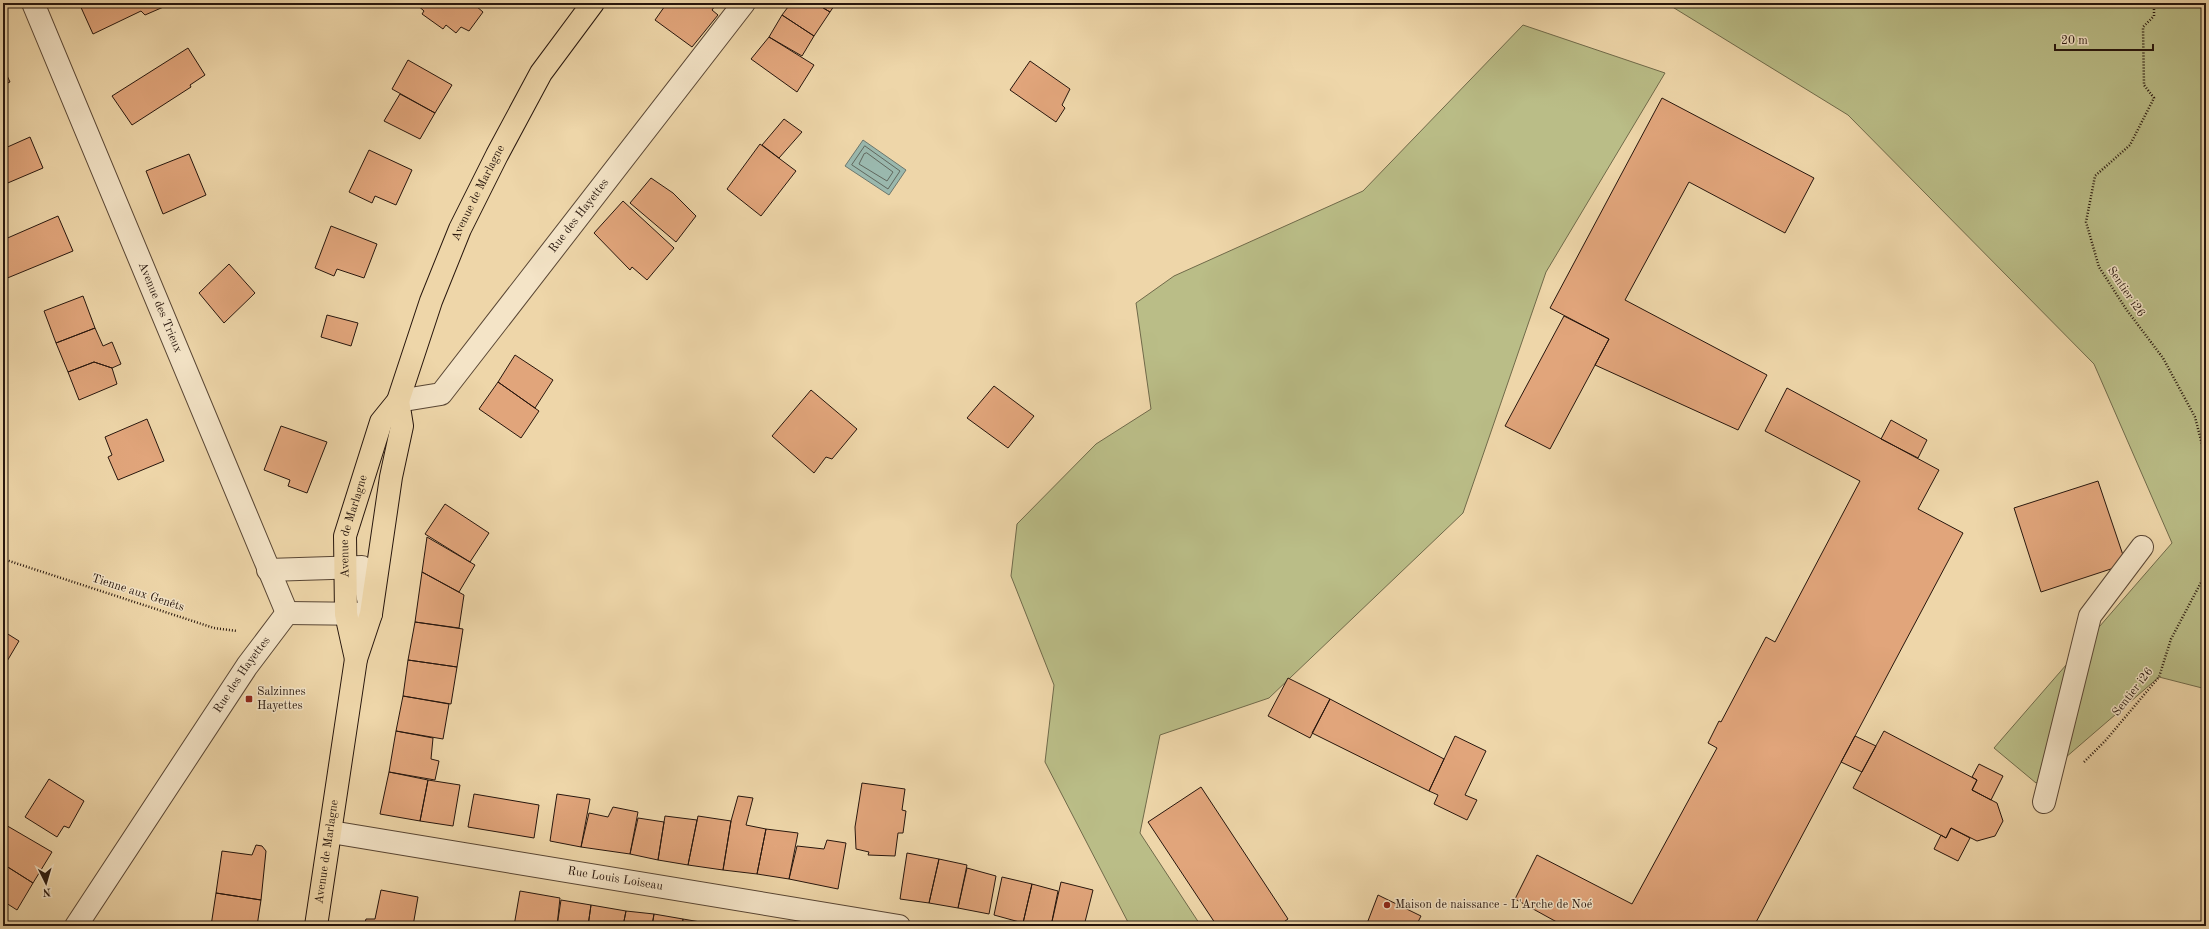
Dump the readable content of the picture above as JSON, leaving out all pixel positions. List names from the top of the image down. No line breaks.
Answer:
{"streets":{"main road":["Avenue de Marlagne"],"street":["Rue des Hayettes","Avenue des Trieux","Rue Louis Loiseau"],"path":["Sentier i26","Tienne aux Genêts"]},"crossings":[["Avenue de Marlagne","Rue des Hayettes"],["Avenue de Marlagne","Rue Louis Loiseau"],["Rue des Hayettes","Avenue des Trieux"],["Rue des Hayettes","Tienne aux Genêts"]],"places":{"transit":["Salzinnes Hayettes"],"other":["Maison de naissance - L'Arche de Noé"]},"scale_bar":"20 m","north":"bottom"}
